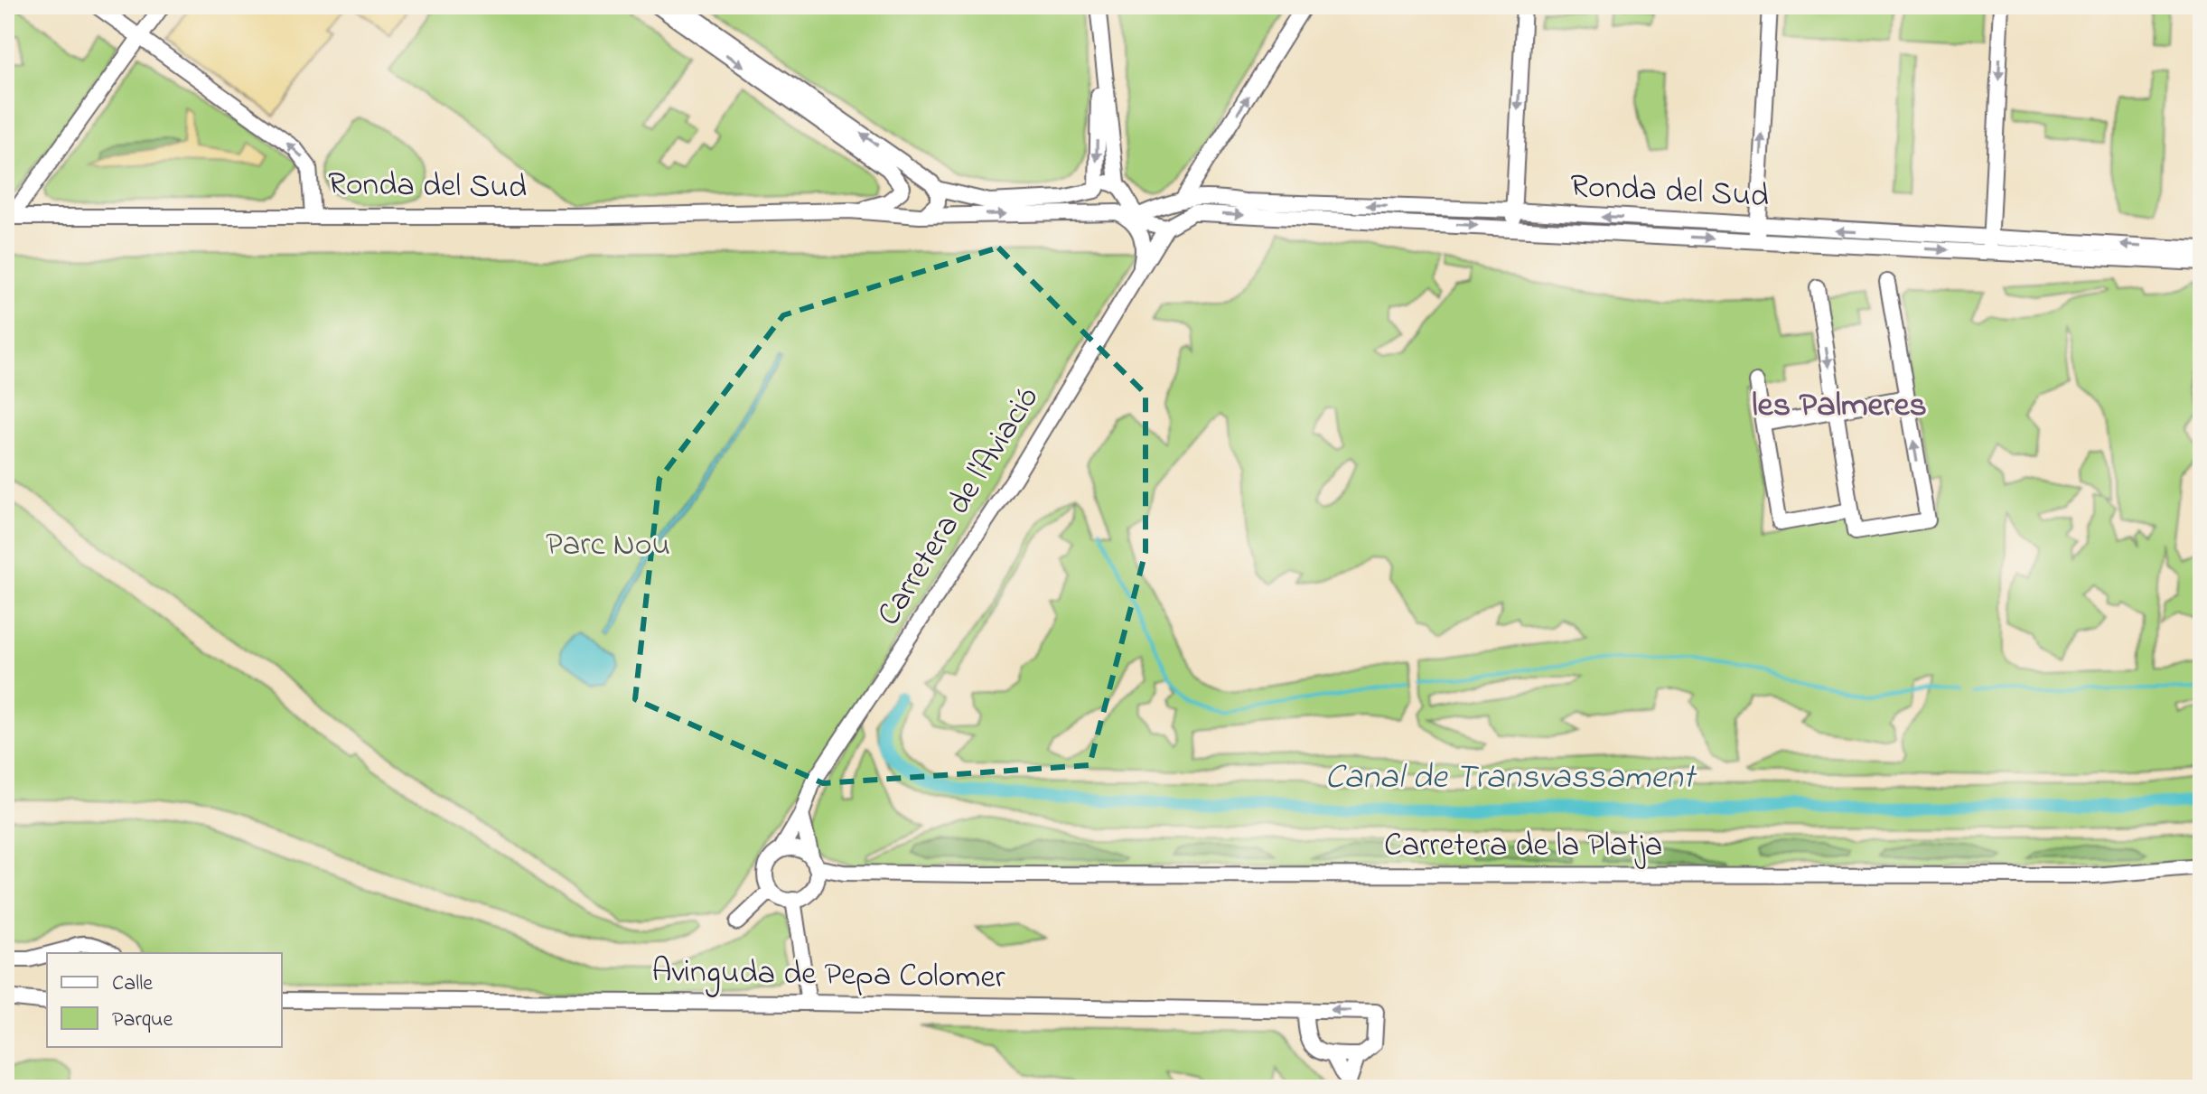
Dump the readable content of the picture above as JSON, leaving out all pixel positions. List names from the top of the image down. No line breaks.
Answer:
{"streets":{"street":["Ronda del Sud","Carretera de l'Aviació","Carretera de la Platja","Avinguda de Pepa Colomer"]},"crossings":[["Ronda del Sud","Carretera de l'Aviació"],["Carretera de l'Aviació","Carretera de la Platja"]],"districts":["les Palmeres"],"water":["Canal de Transvassament"],"parks":["Parc Nou"],"legend":["Calle","Parque"]}
